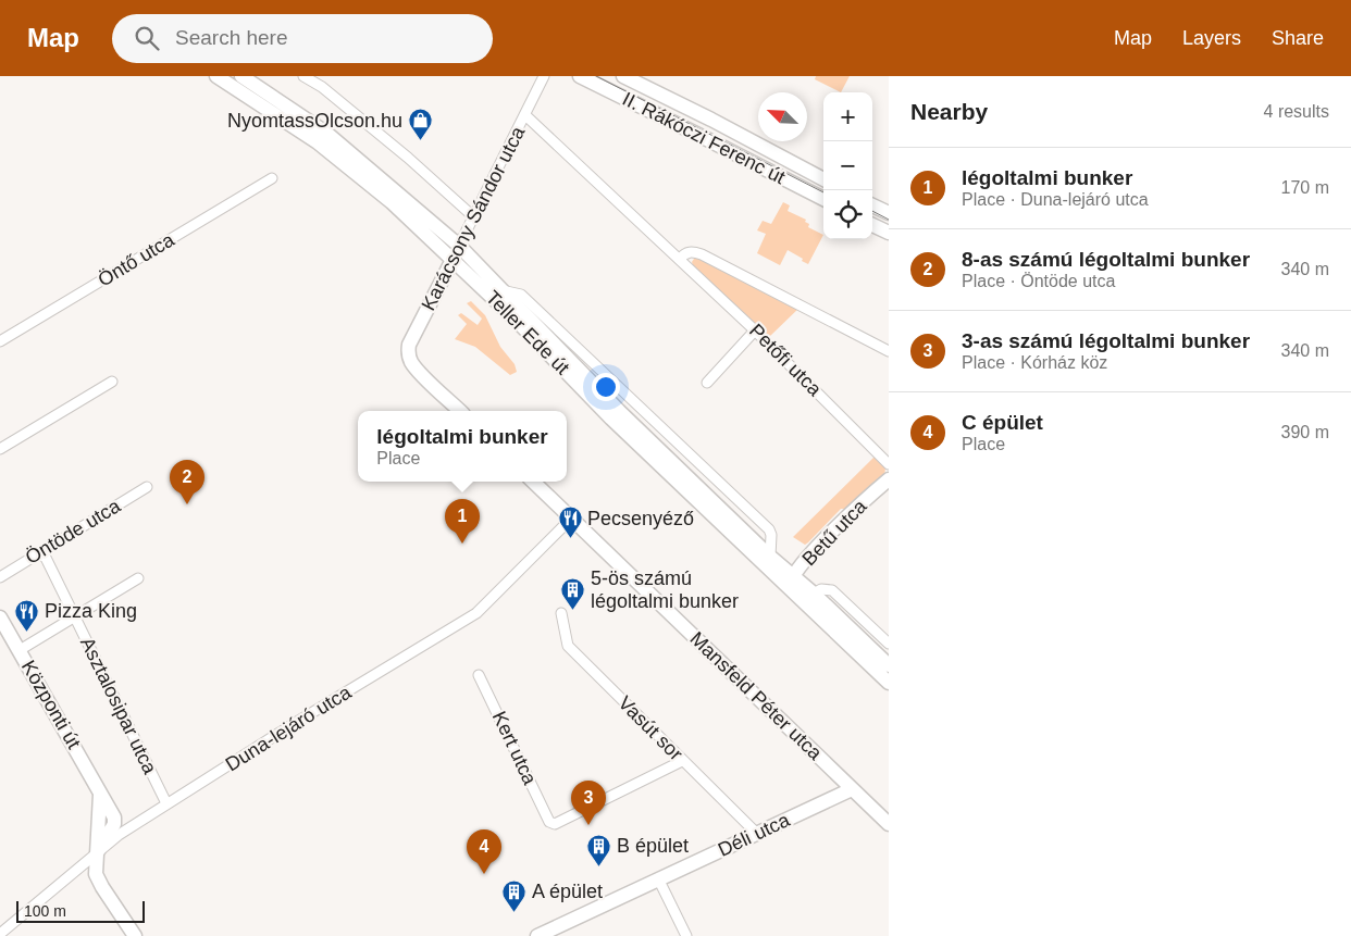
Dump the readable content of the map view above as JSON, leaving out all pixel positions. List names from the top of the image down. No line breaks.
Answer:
{"streets":{"street":["II. Rákóczi Ferenc út","Karácsony Sándor utca","Öntő utca","Teller Ede út","Petőfi utca","Öntöde utca","Betű utca","Mansfeld Péter utca","Központi út","Asztalosipar utca","Duna-lejáró utca","Vasút sor","Kert utca","Déli utca"]},"crossings":[["Karácsony Sándor utca","Teller Ede út"],["Karácsony Sándor utca","Petőfi utca"],["Teller Ede út","Betű utca"],["Öntöde utca","Asztalosipar utca"],["Mansfeld Péter utca","Duna-lejáró utca"],["Mansfeld Péter utca","Déli utca"],["Központi út","Duna-lejáró utca"],["Asztalosipar utca","Duna-lejáró utca"],["Vasút sor","Kert utca"],["Vasút sor","Déli utca"]],"places":{"shop":["NyomtassOlcson.hu"],"restaurant":["Pecsenyéző","Pizza King"],"building":["5-ös számú légoltalmi bunker","B épület","A épület"]},"scale_bar":"100 m","north":"top left","page":{"header":"Map","search":"Search here","nav":["Map","Layers","Share"],"heading":["Nearby","4 results"],"map_buttons":["+","−"],"list":[{"mark":"1","name":"légoltalmi bunker","note":"Place · Duna-lejáró utca","value":"170 m"},{"mark":"2","name":"8-as számú légoltalmi bunker","note":"Place · Öntöde utca","value":"340 m"},{"mark":"3","name":"3-as számú légoltalmi bunker","note":"Place · Kórház köz","value":"340 m"},{"mark":"4","name":"C épület","note":"Place","value":"390 m"}],"popup":["légoltalmi bunker","Place"],"pins":["2","1","3","4"],"scale":"100 m"}}
